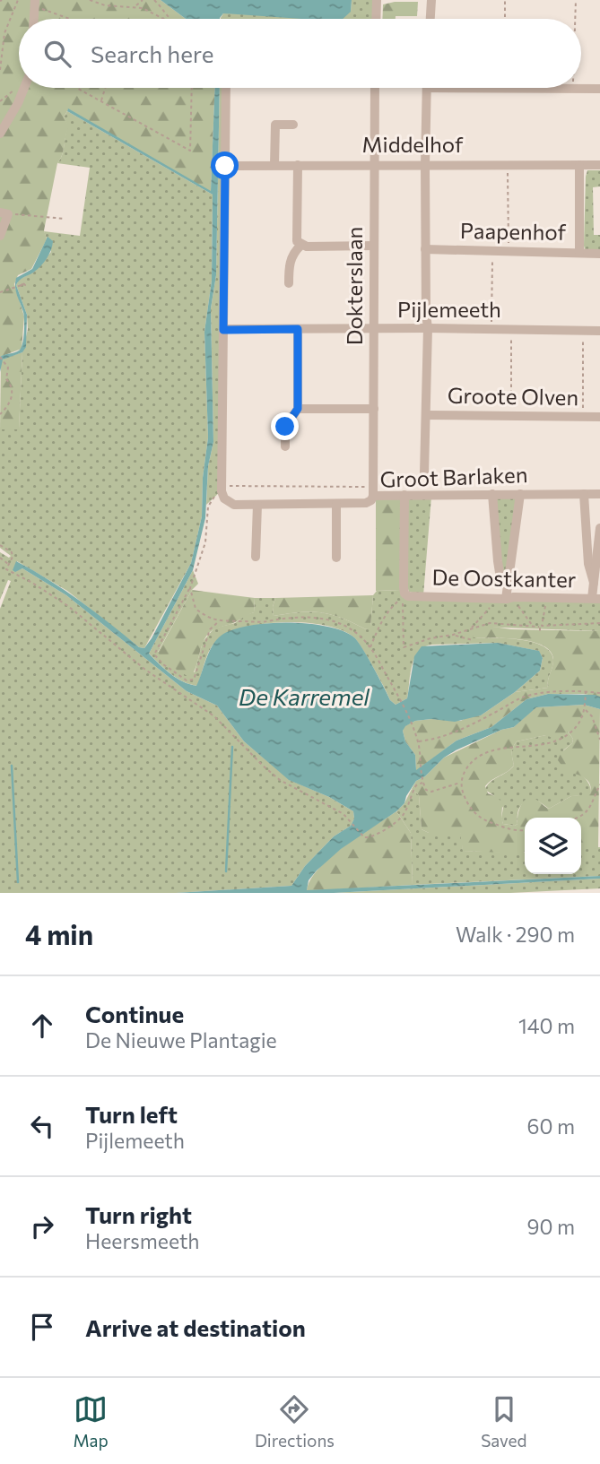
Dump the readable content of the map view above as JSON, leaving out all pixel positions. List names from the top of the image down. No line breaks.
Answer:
{"streets":{"street":["Middelhof","Paapenhof","Dokterslaan","Pijlemeeth","Groote Olven","Groot Barlaken","De Oostkanter"]},"crossings":[["Middelhof","Dokterslaan"],["Dokterslaan","Pijlemeeth"],["Dokterslaan","Groot Barlaken"],["Groot Barlaken","De Oostkanter"]],"water":["De Karremel"],"page":{"search":"Search here","heading":["4 min","Walk · 290 m"],"list":[["Continue","De Nieuwe Plantagie","140 m"],["Turn left","Pijlemeeth","60 m"],["Turn right","Heersmeeth","90 m"],"Arrive at destination"],"nav":["Map","Directions","Saved"]}}
